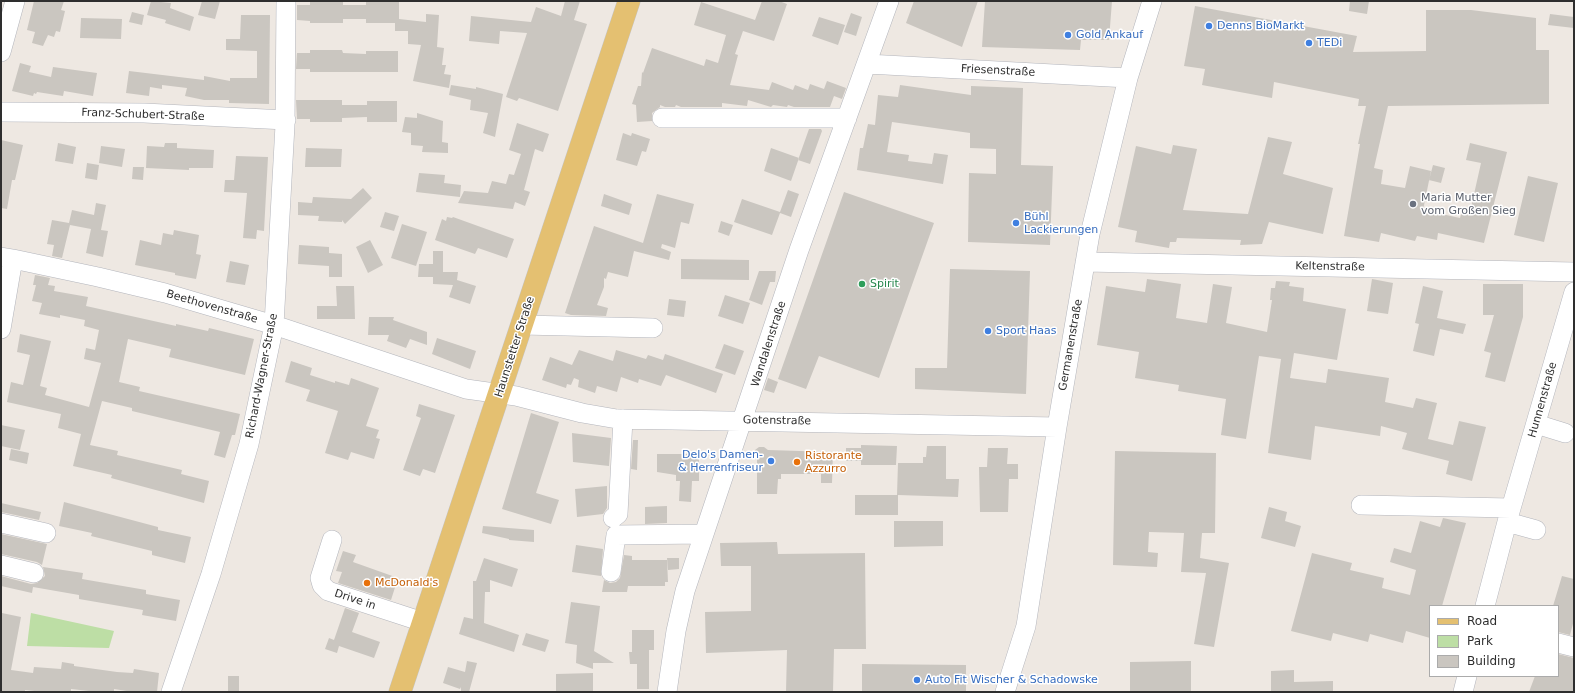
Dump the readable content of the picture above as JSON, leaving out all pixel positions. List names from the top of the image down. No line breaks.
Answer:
{"streets":{"main road":["Haunstetter Straße"],"street":["Friesenstraße","Franz-Schubert-Straße","Keltenstraße","Beethovenstraße","Wandalenstraße","Germanenstraße","Richard-Wagner-Straße","Hunnenstraße","Gotenstraße","Drive in"]},"crossings":[["Friesenstraße","Wandalenstraße"],["Friesenstraße","Germanenstraße"],["Franz-Schubert-Straße","Richard-Wagner-Straße"],["Keltenstraße","Germanenstraße"],["Beethovenstraße","Haunstetter Straße"],["Beethovenstraße","Richard-Wagner-Straße"],["Beethovenstraße","Gotenstraße"],["Wandalenstraße","Gotenstraße"],["Germanenstraße","Gotenstraße"],["Haunstetter Straße","Gotenstraße"],["Haunstetter Straße","Drive in"]],"places":["Denns BioMarkt","Gold Ankauf","TEDi","Maria Mutter vom Großen Sieg","Bühl Lackierungen","Spirit","Sport Haas","Delo's Damen- & Herrenfriseur","Ristorante Azzurro","McDonald's","Auto Fit Wischer & Schadowske"],"legend":["Road","Park","Building"]}
